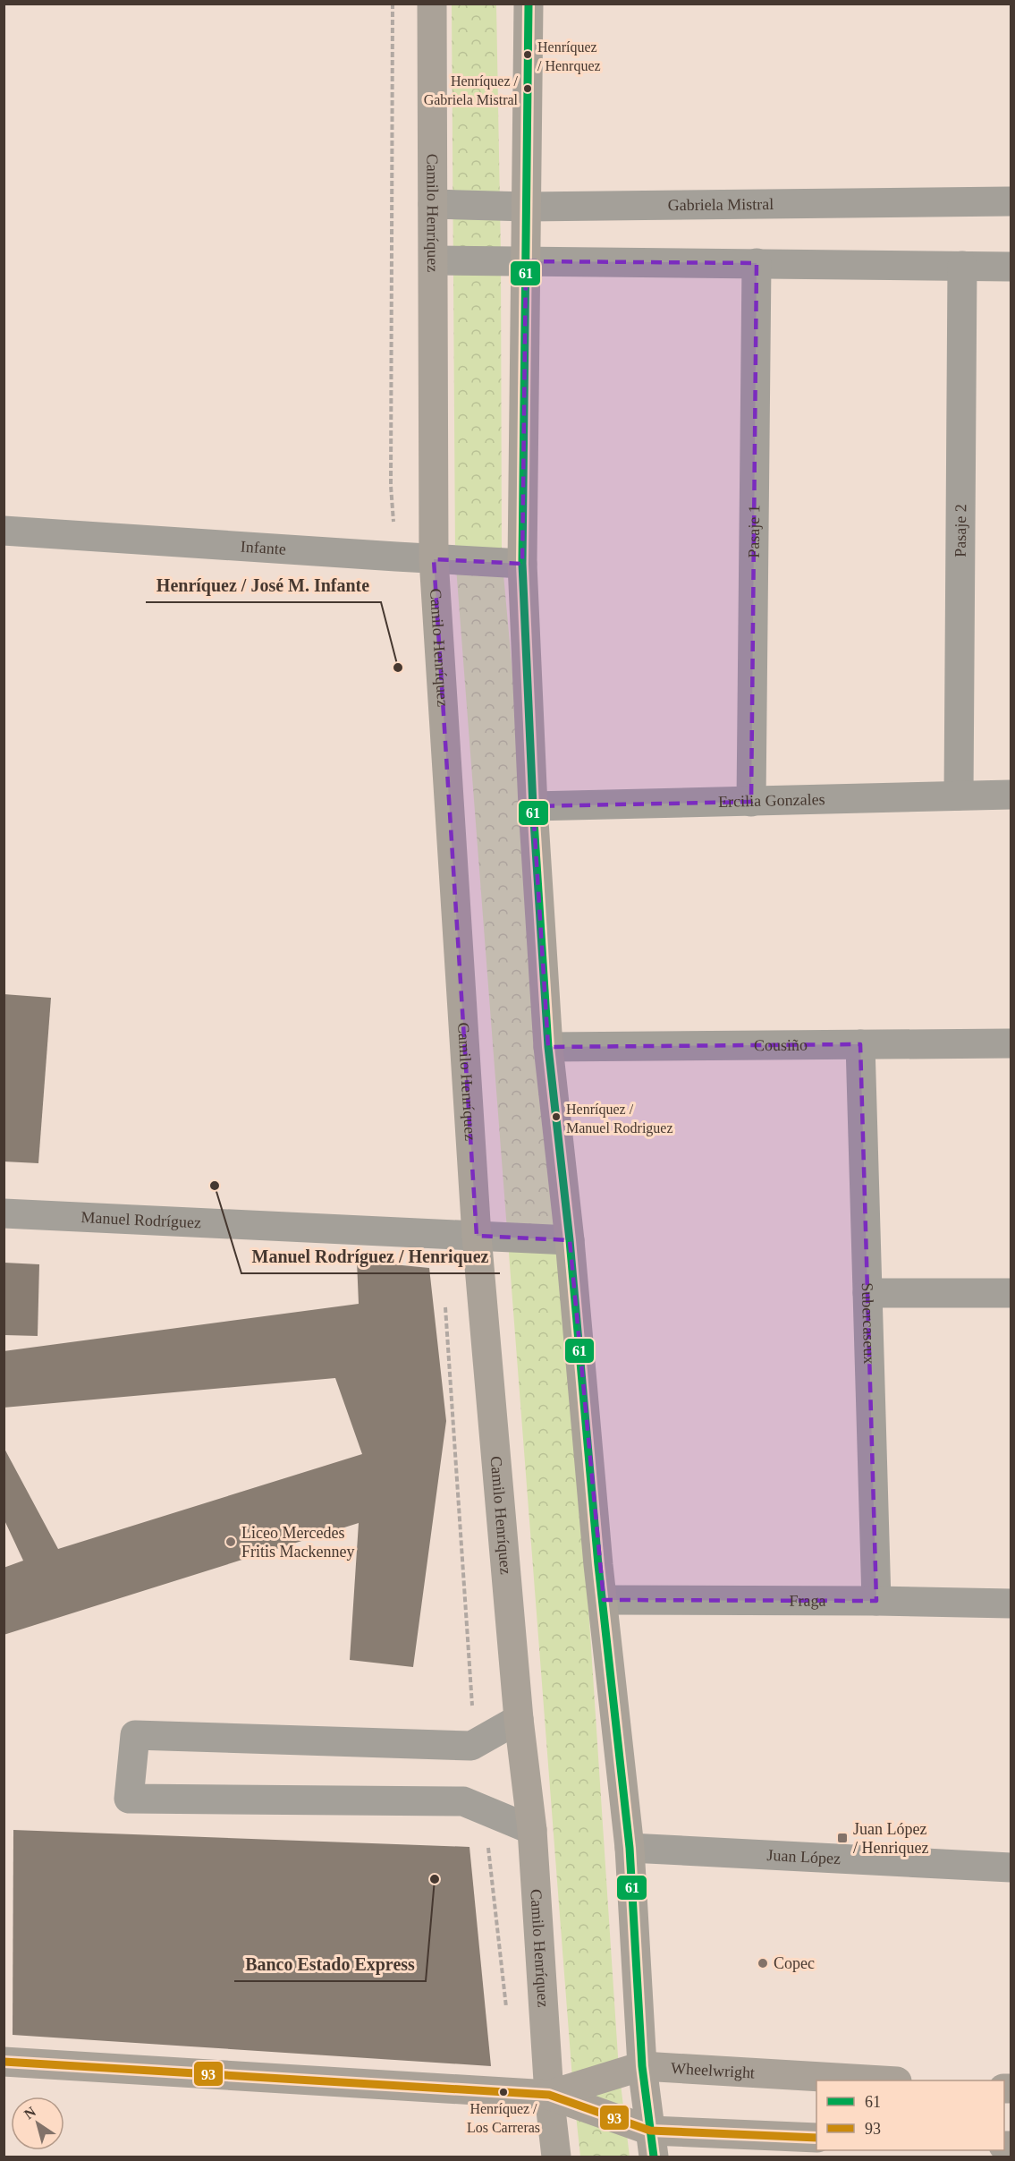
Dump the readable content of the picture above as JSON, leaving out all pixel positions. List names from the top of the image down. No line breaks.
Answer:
{"streets":{"main road":["Camilo Henríquez","Wheelwright"],"street":["Gabriela Mistral","Pasaje 2","Pasaje 1","Infante","Ercilia Gonzales","Cousiño","Manuel Rodríguez","Subercaseux","Fraga","Juan López"]},"crossings":[["Gabriela Mistral","Camilo Henríquez"],["Camilo Henríquez","Infante"],["Camilo Henríquez","Manuel Rodríguez"],["Camilo Henríquez","Wheelwright"],["Pasaje 2","Ercilia Gonzales"],["Pasaje 1","Ercilia Gonzales"],["Cousiño","Subercaseux"],["Subercaseux","Fraga"]],"places":{"other":["Henríquez / Henrquez","Henríquez / Gabriela Mistral","Henríquez / José M. Infante","Henríquez / Manuel Rodriguez","Manuel Rodríguez / Henriquez","Liceo Mercedes Fritis Mackenney","Banco Estado Express","Copec","Henríquez / Los Carreras"],"transit":["Juan López / Henriquez"]},"lines":["transit line 61","transit line 93"],"legend":["61","93"],"north":"top left"}
